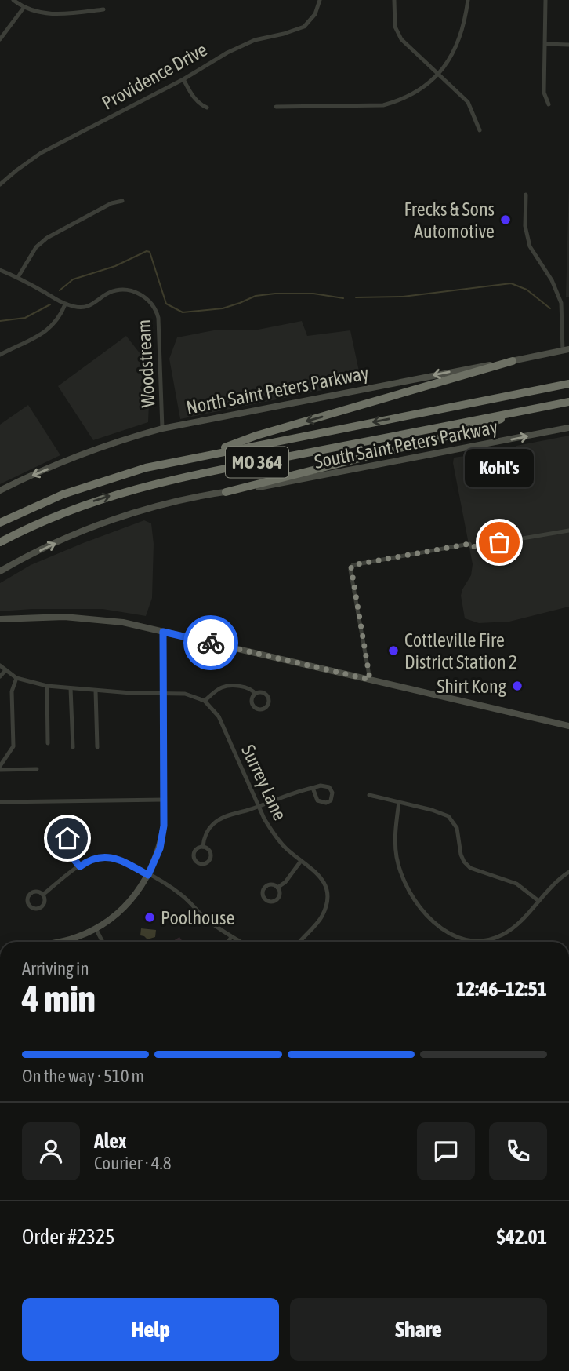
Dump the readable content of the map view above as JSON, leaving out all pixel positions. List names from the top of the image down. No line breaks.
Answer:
{"streets":{"highway":["MO 364"],"main road":["North Saint Peters Parkway","South Saint Peters Parkway"],"street":["Providence Drive","Woodstream","Surrey Lane"]},"crossings":[["Woodstream","North Saint Peters Parkway"]],"one_way":["North Saint Peters Parkway","South Saint Peters Parkway"],"places":["Frecks & Sons Automotive","Kohl's","Cottleville Fire District Station 2","Shirt Kong","Poolhouse"],"page":{"bubble":"Kohl's","heading":["4 min","Arriving in","12:46–12:51"],"panel":["Alex","Courier · 4.8","Order #2325","$42.01"],"bar":"On the way · 510 m","buttons":["Help","Share"]}}
